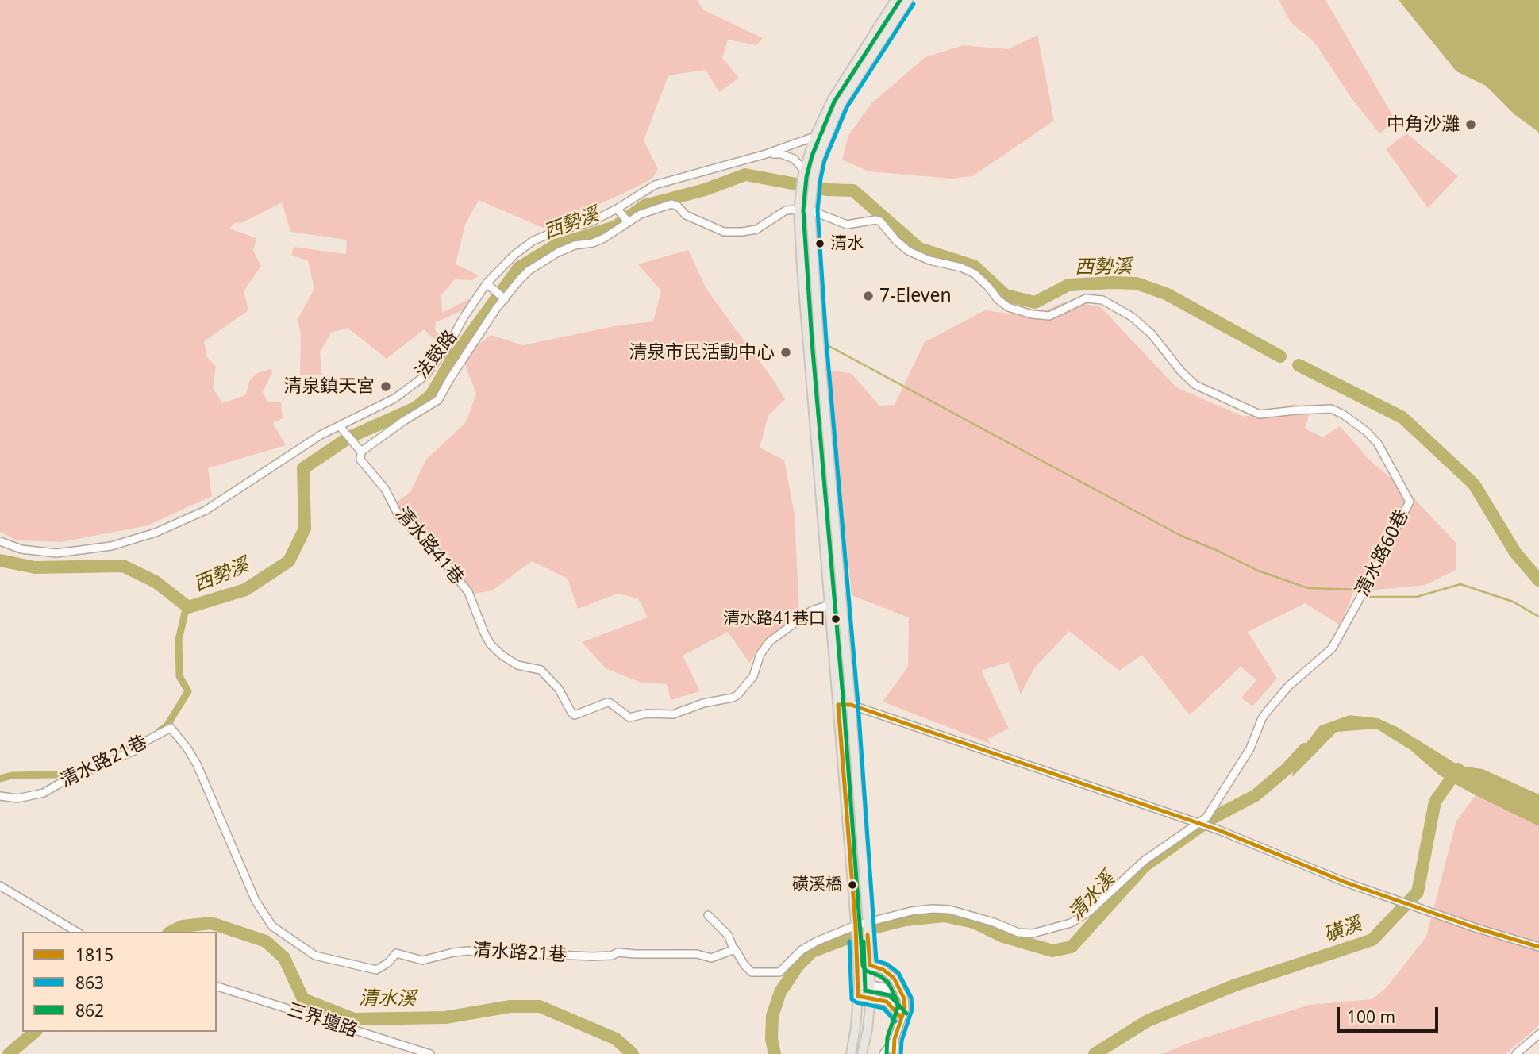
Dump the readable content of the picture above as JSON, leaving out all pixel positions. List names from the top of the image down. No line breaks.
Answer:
{"streets":{"street":["法鼓路","清水路41巷","清水路60巷","清水路21巷","三界壇路"]},"crossings":[["法鼓路","清水路41巷"]],"water":["西勢溪","清水溪","磺溪"],"places":["中角沙灘","清水","7-Eleven","清泉市民活動中心","清泉鎮天宮","清水路41巷口","磺溪橋"],"lines":["transit line 862","transit line 863","transit line 1815"],"legend":["1815","863","862"],"scale_bar":"100 m"}
